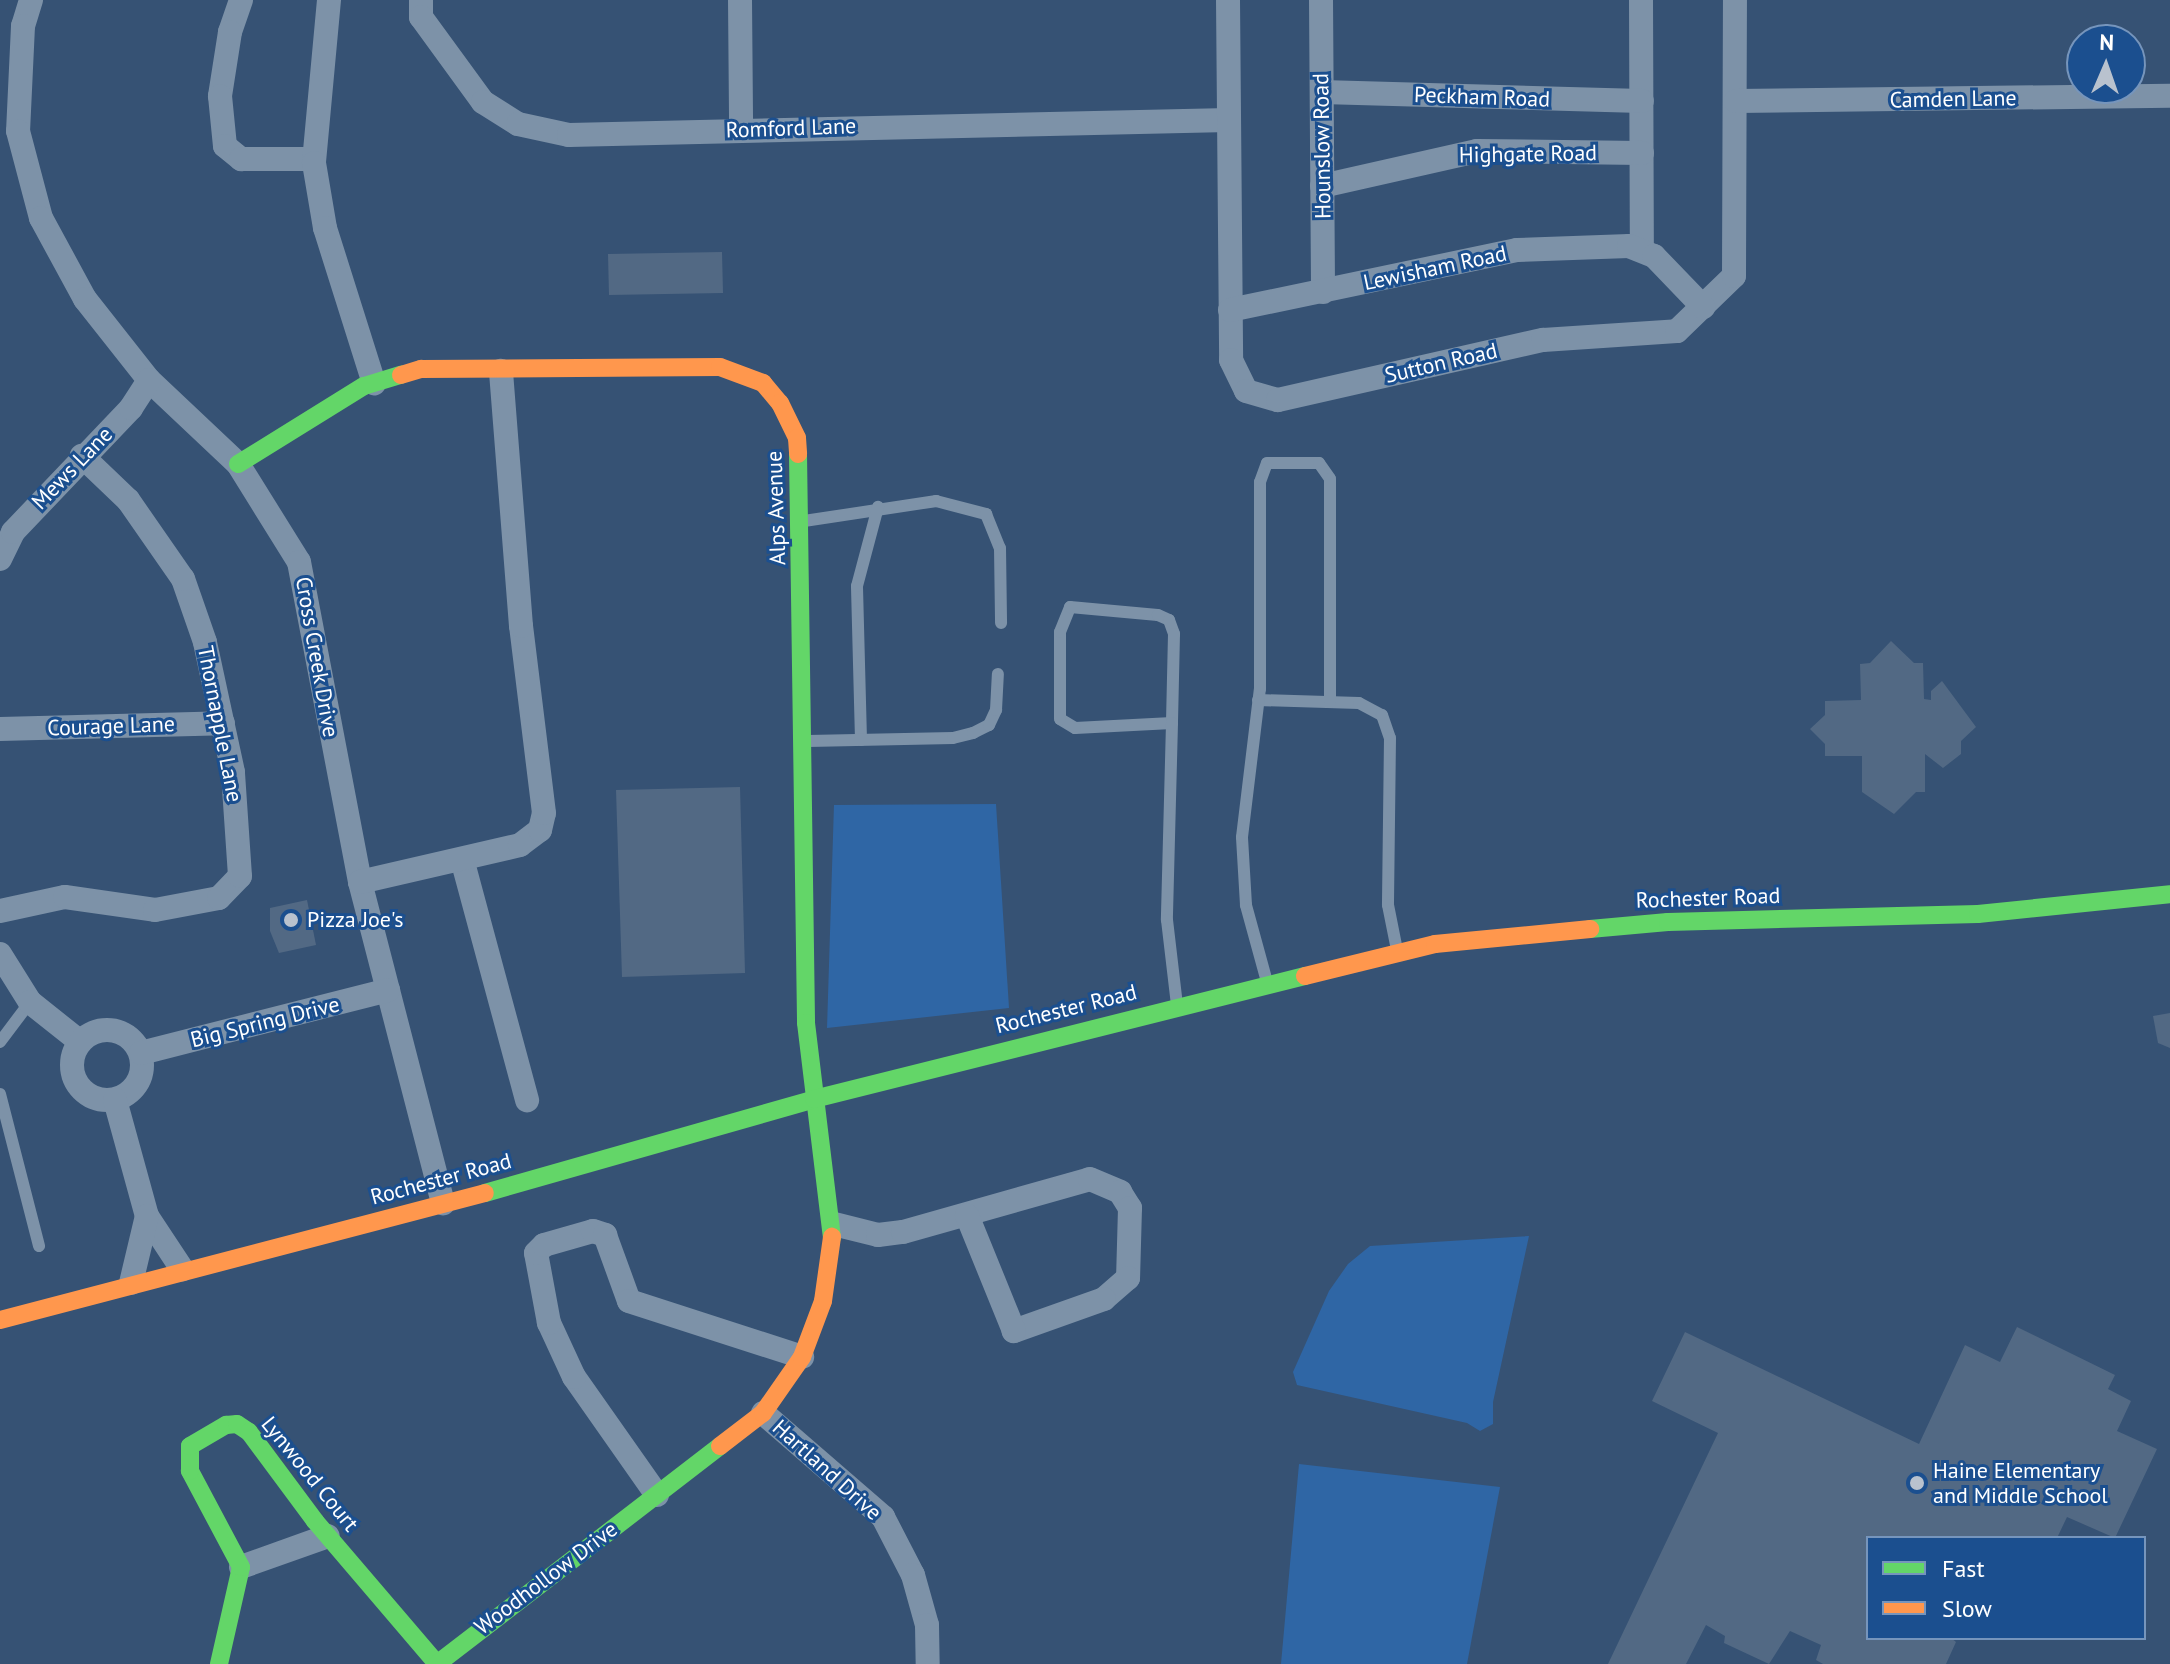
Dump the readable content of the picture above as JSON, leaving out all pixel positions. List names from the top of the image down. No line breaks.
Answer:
{"streets":{"street":["Peckham Road","Camden Lane","Romford Lane","Hounslow Road","Highgate Road","Lewisham Road","Sutton Road","Mews Lane","Alps Avenue","Cross Creek Drive","Thornapple Lane","Courage Lane","Rochester Road","Big Spring Drive","Hartland Drive","Lynwood Court","Woodhollow Drive"]},"crossings":[["Peckham Road","Hounslow Road"],["Camden Lane","Sutton Road"],["Romford Lane","Sutton Road"],["Hounslow Road","Highgate Road"],["Hounslow Road","Lewisham Road"],["Lewisham Road","Sutton Road"],["Mews Lane","Cross Creek Drive"],["Mews Lane","Thornapple Lane"],["Alps Avenue","Cross Creek Drive"],["Alps Avenue","Rochester Road"],["Alps Avenue","Woodhollow Drive"],["Cross Creek Drive","Rochester Road"],["Cross Creek Drive","Big Spring Drive"],["Thornapple Lane","Courage Lane"],["Rochester Road","Woodhollow Drive"],["Hartland Drive","Woodhollow Drive"],["Lynwood Court","Woodhollow Drive"]],"places":["Pizza Joe's","Haine Elementary and Middle School"],"legend":["Fast","Slow"],"north":"top"}
